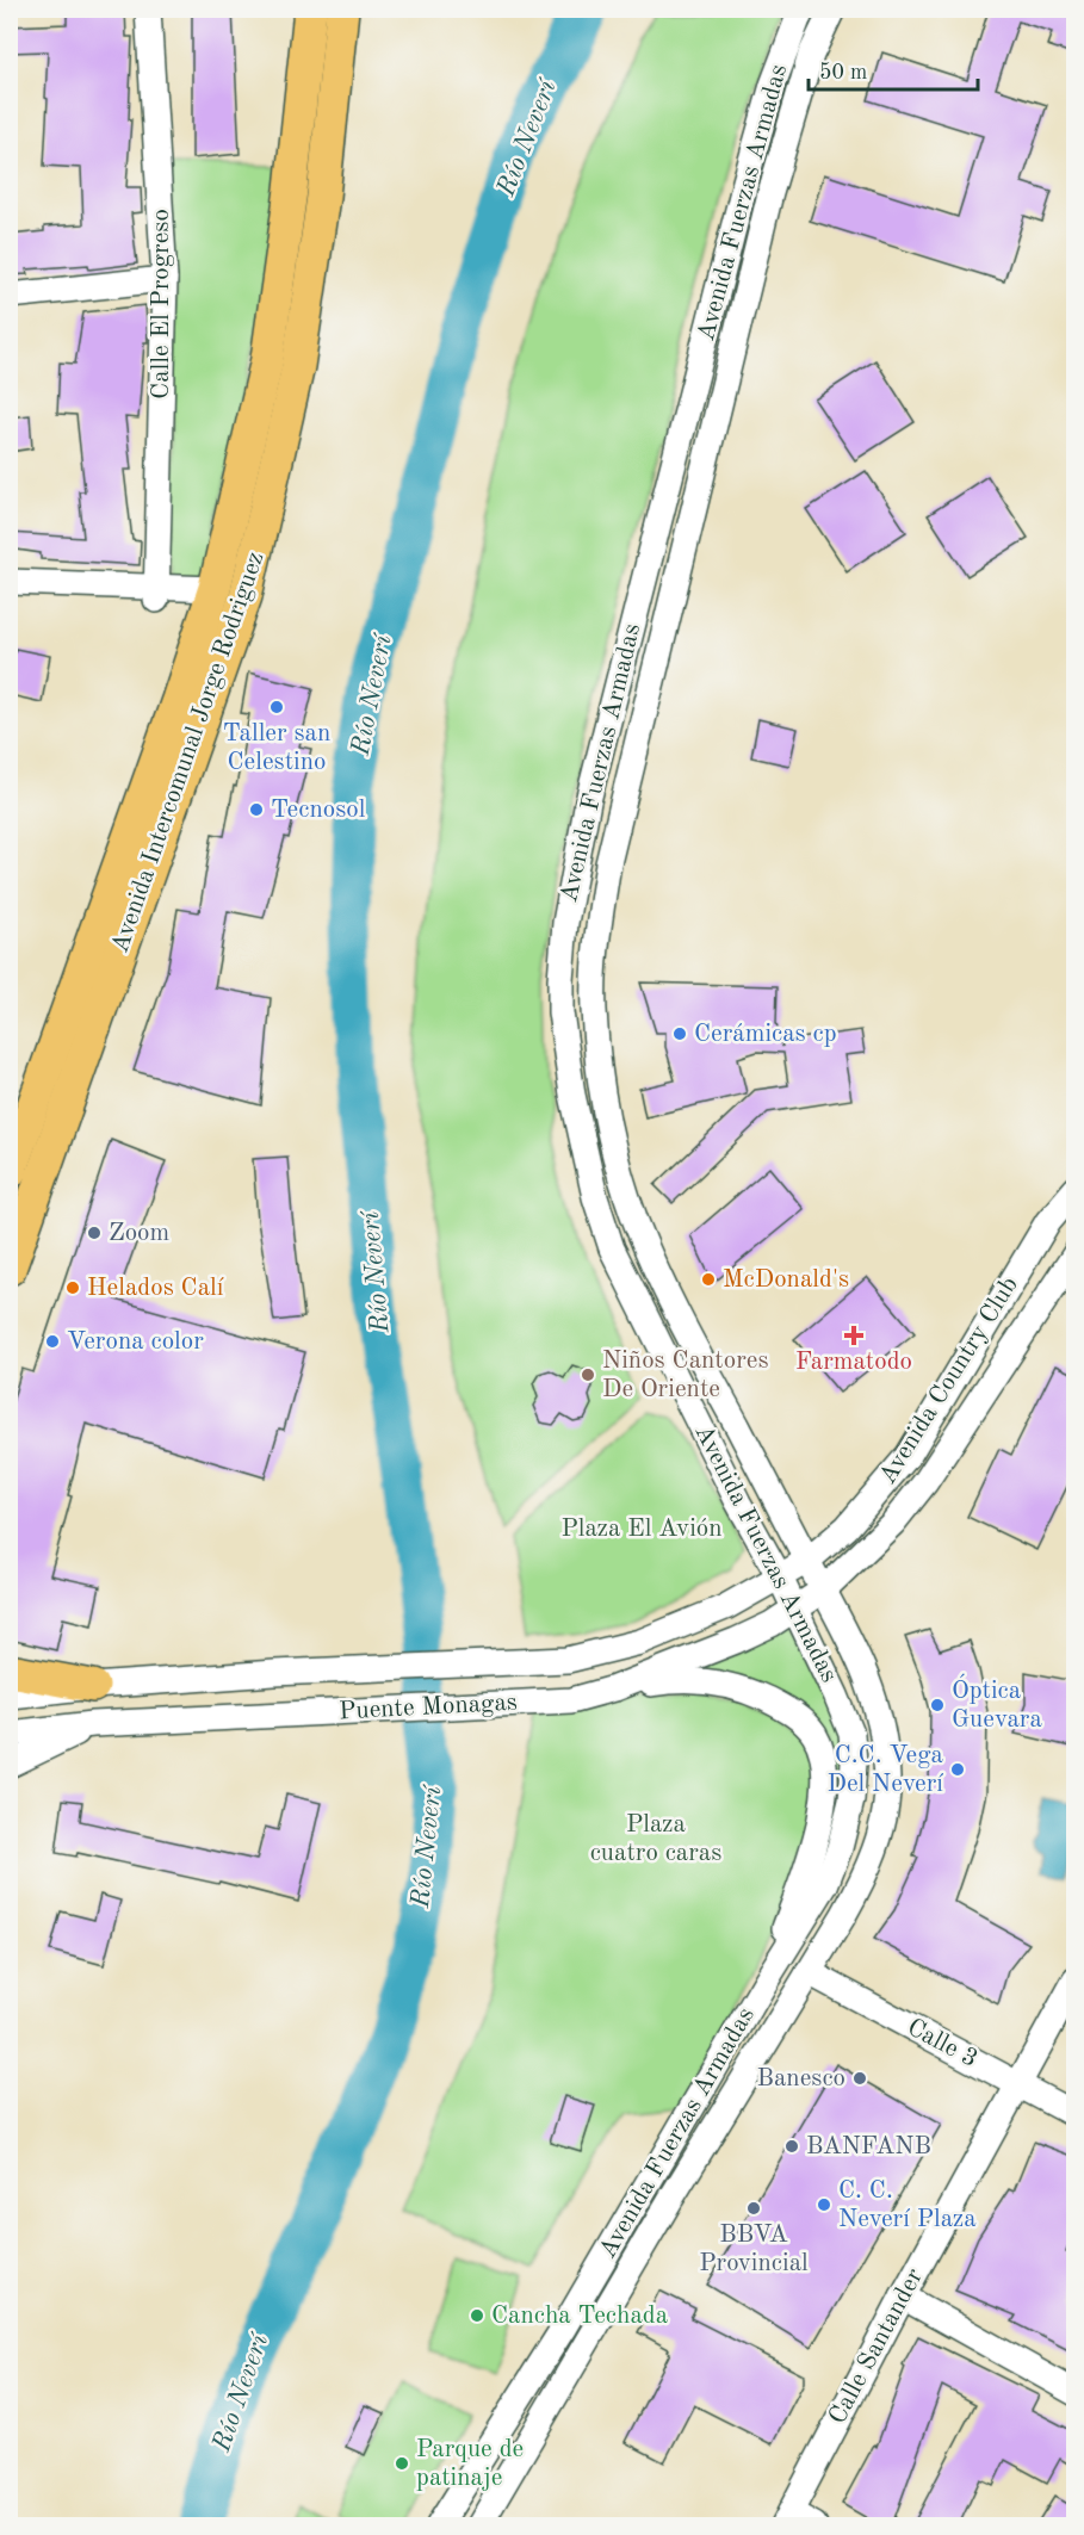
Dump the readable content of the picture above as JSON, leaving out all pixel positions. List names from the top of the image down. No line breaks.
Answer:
{"streets":{"main road":["Avenida Intercomunal Jorge Rodriguez"],"street":["Avenida Fuerzas Armadas","Calle El Progreso","Avenida Country Club","Puente Monagas","Calle 3","Calle Santander"]},"crossings":[["Avenida Fuerzas Armadas","Avenida Country Club"],["Avenida Fuerzas Armadas","Puente Monagas"],["Avenida Fuerzas Armadas","Calle 3"],["Avenida Country Club","Puente Monagas"],["Calle 3","Calle Santander"]],"water":["Río Neverí"],"parks":["Plaza El Avión","Plaza cuatro caras"],"places":{"other":["Taller san Celestino","Tecnosol","Cerámicas cp","Zoom","McDonald's","Helados Calí","Verona color","Niños Cantores De Oriente","Óptica Guevara","C.C. Vega Del Neverí","Banesco","BANFANB","C. C. Neverí Plaza","BBVA Provincial","Cancha Techada","Parque de patinaje"],"health":["Farmatodo"]},"scale_bar":"50 m"}
